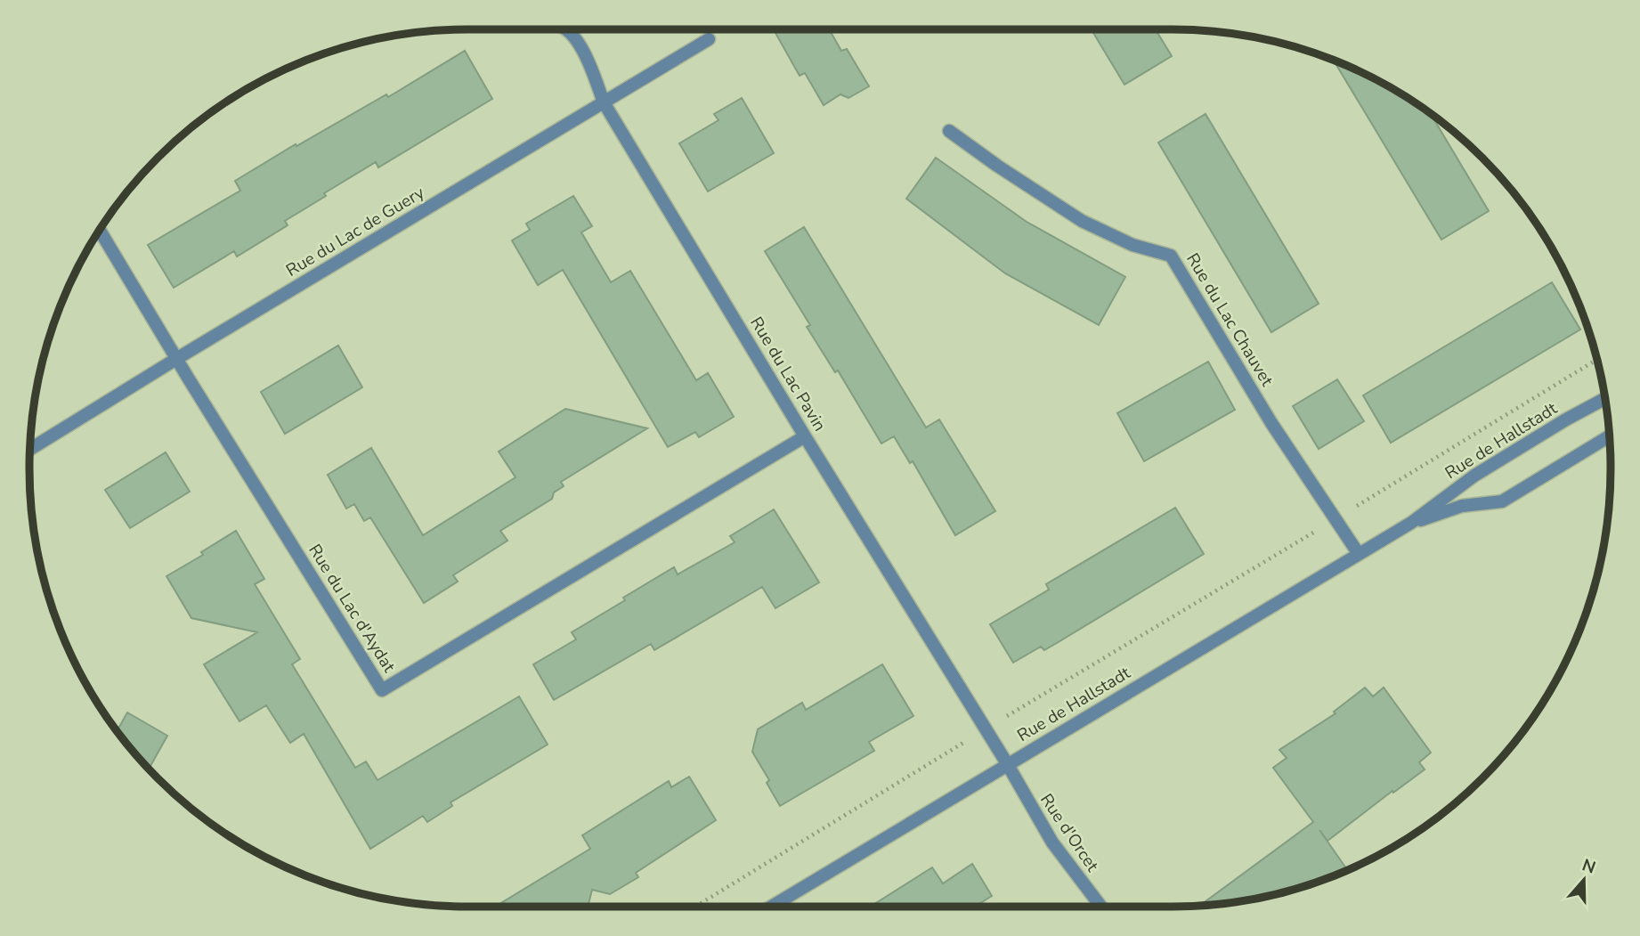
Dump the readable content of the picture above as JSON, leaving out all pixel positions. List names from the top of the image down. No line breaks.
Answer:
{"streets":{"street":["Rue du Lac de Guery","Rue du Lac Chauvet","Rue du Lac Pavin","Rue de Hallstadt","Rue du Lac d'Aydat","Rue d'Orcet"]},"crossings":[["Rue du Lac de Guery","Rue du Lac Pavin"],["Rue du Lac de Guery","Rue du Lac d'Aydat"],["Rue du Lac Chauvet","Rue de Hallstadt"],["Rue du Lac Pavin","Rue de Hallstadt"],["Rue du Lac Pavin","Rue du Lac d'Aydat"],["Rue du Lac Pavin","Rue d'Orcet"],["Rue de Hallstadt","Rue d'Orcet"]],"north":"top"}
